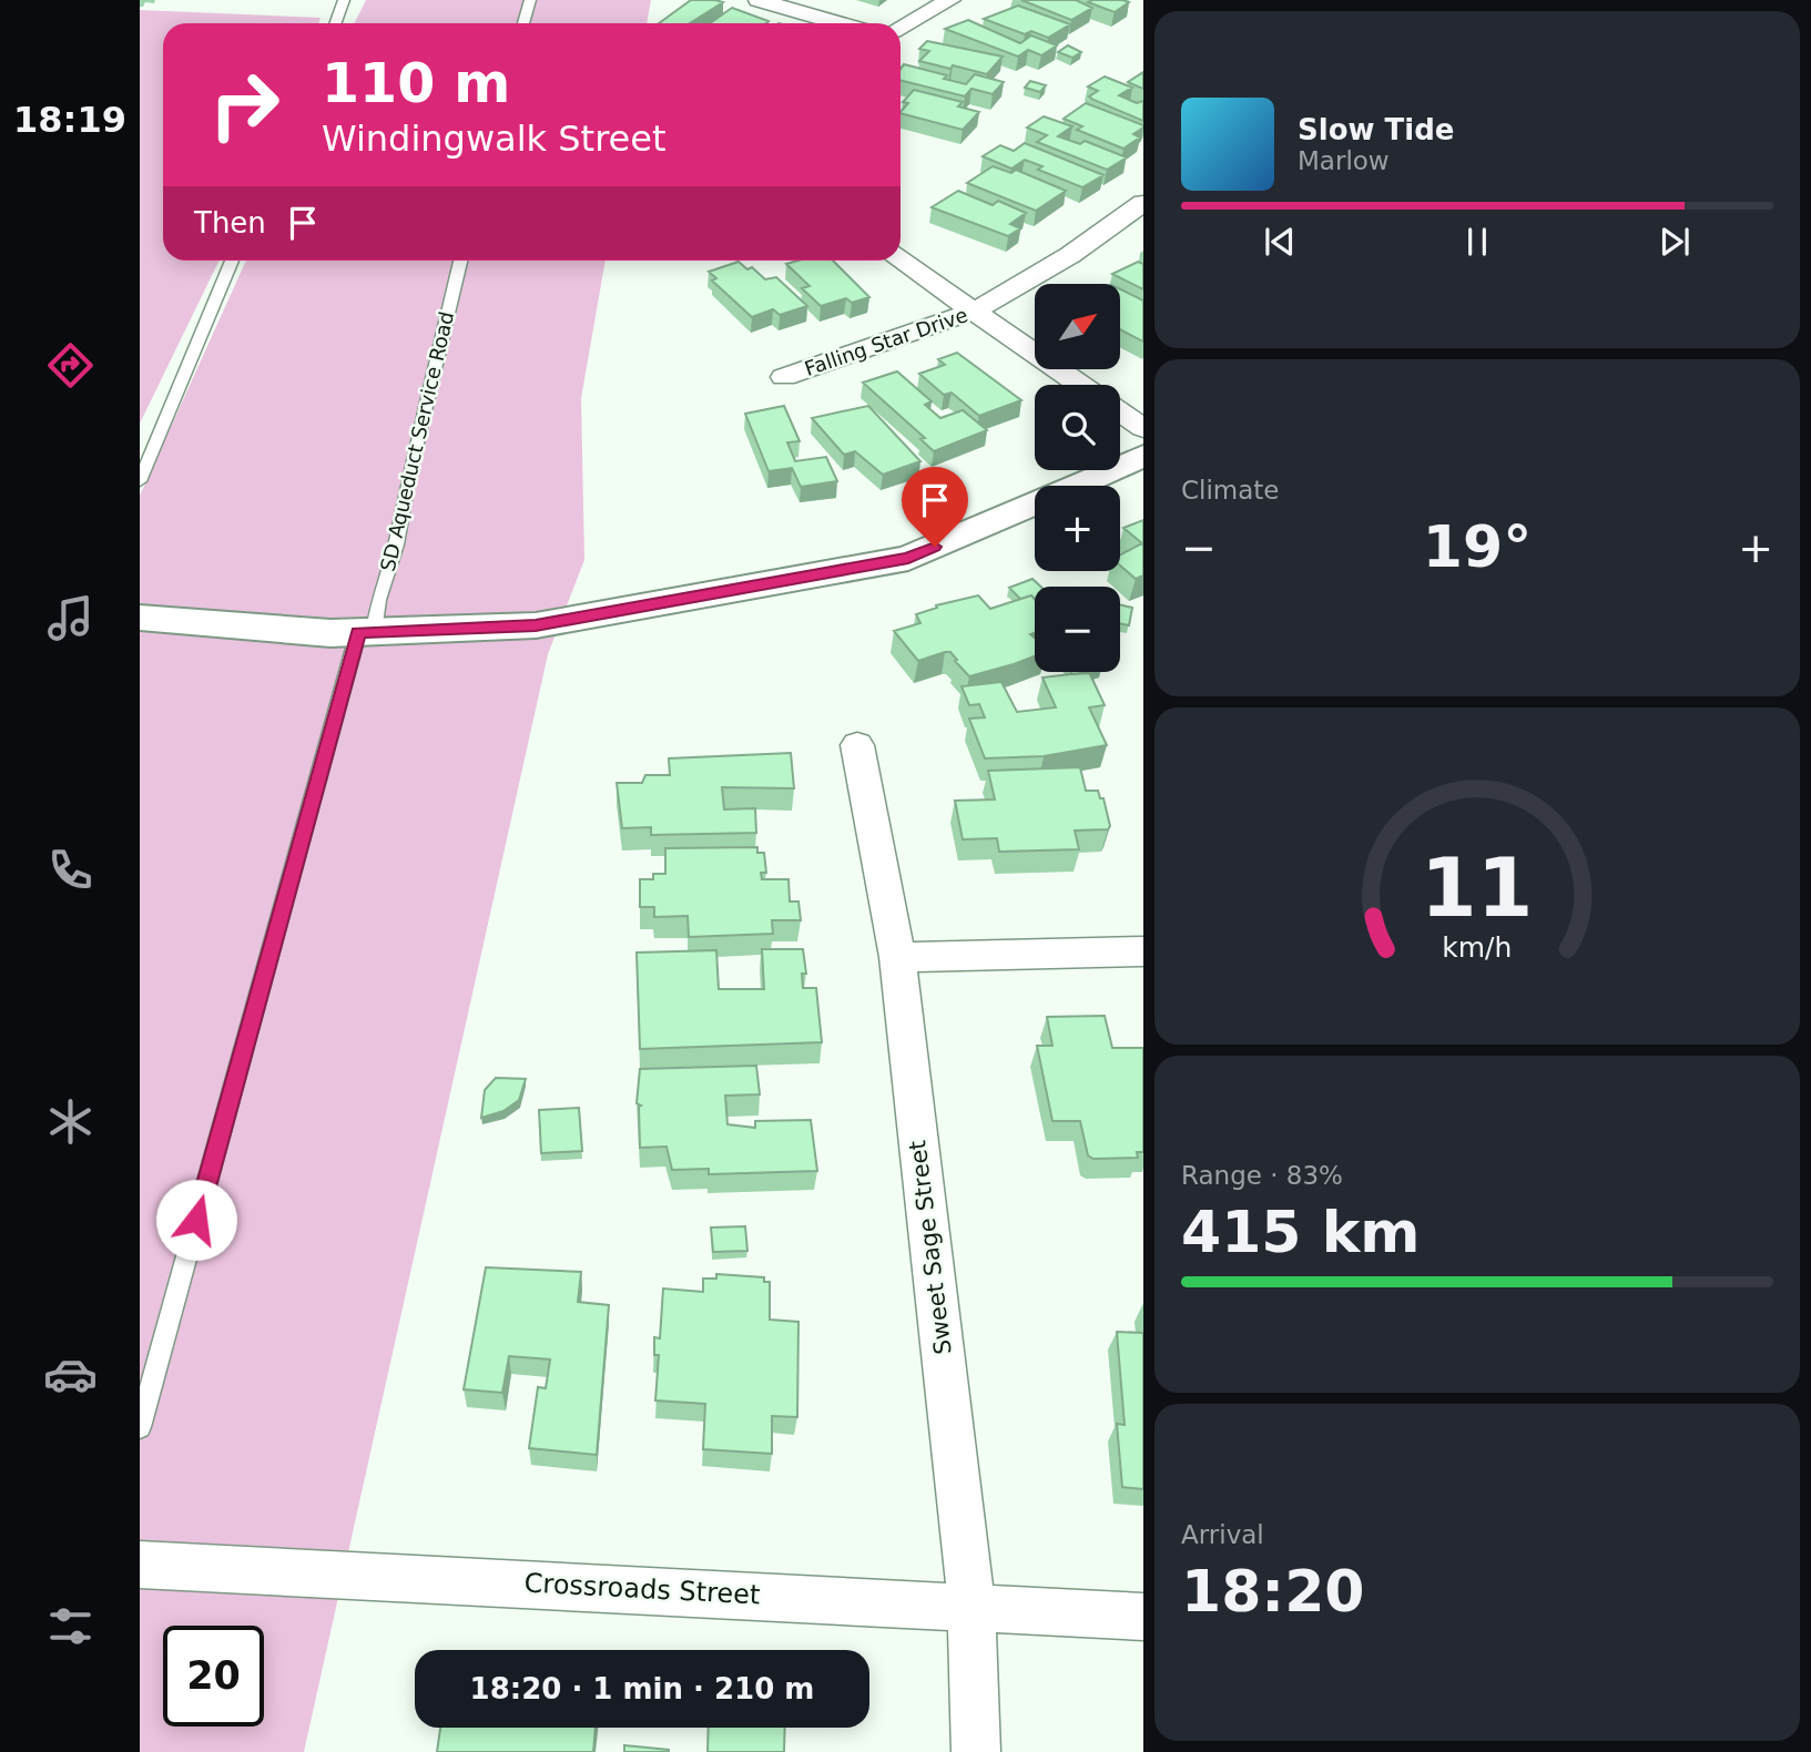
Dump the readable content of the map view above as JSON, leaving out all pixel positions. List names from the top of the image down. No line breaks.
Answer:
{"streets":{"street":["Falling Star Drive","Sweet Sage Street","Crossroads Street"],"lane":["SD Aqueduct Service Road"]},"crossings":[["Sweet Sage Street","Crossroads Street"]],"north":"top right","page":{"tabs":"18:19","turn":["110 m","Windingwalk Street"],"song":["Slow Tide","Marlow"],"then":"Then","map_buttons":["+","−"],"tile":["Climate",["Range · 83%","415 km"],["Arrival","18:20"]],"heat":["−","19°","+"],"limit":"20","trip":"18:20 · 1 min · 210 m","gauge":["11","km/h"]}}
